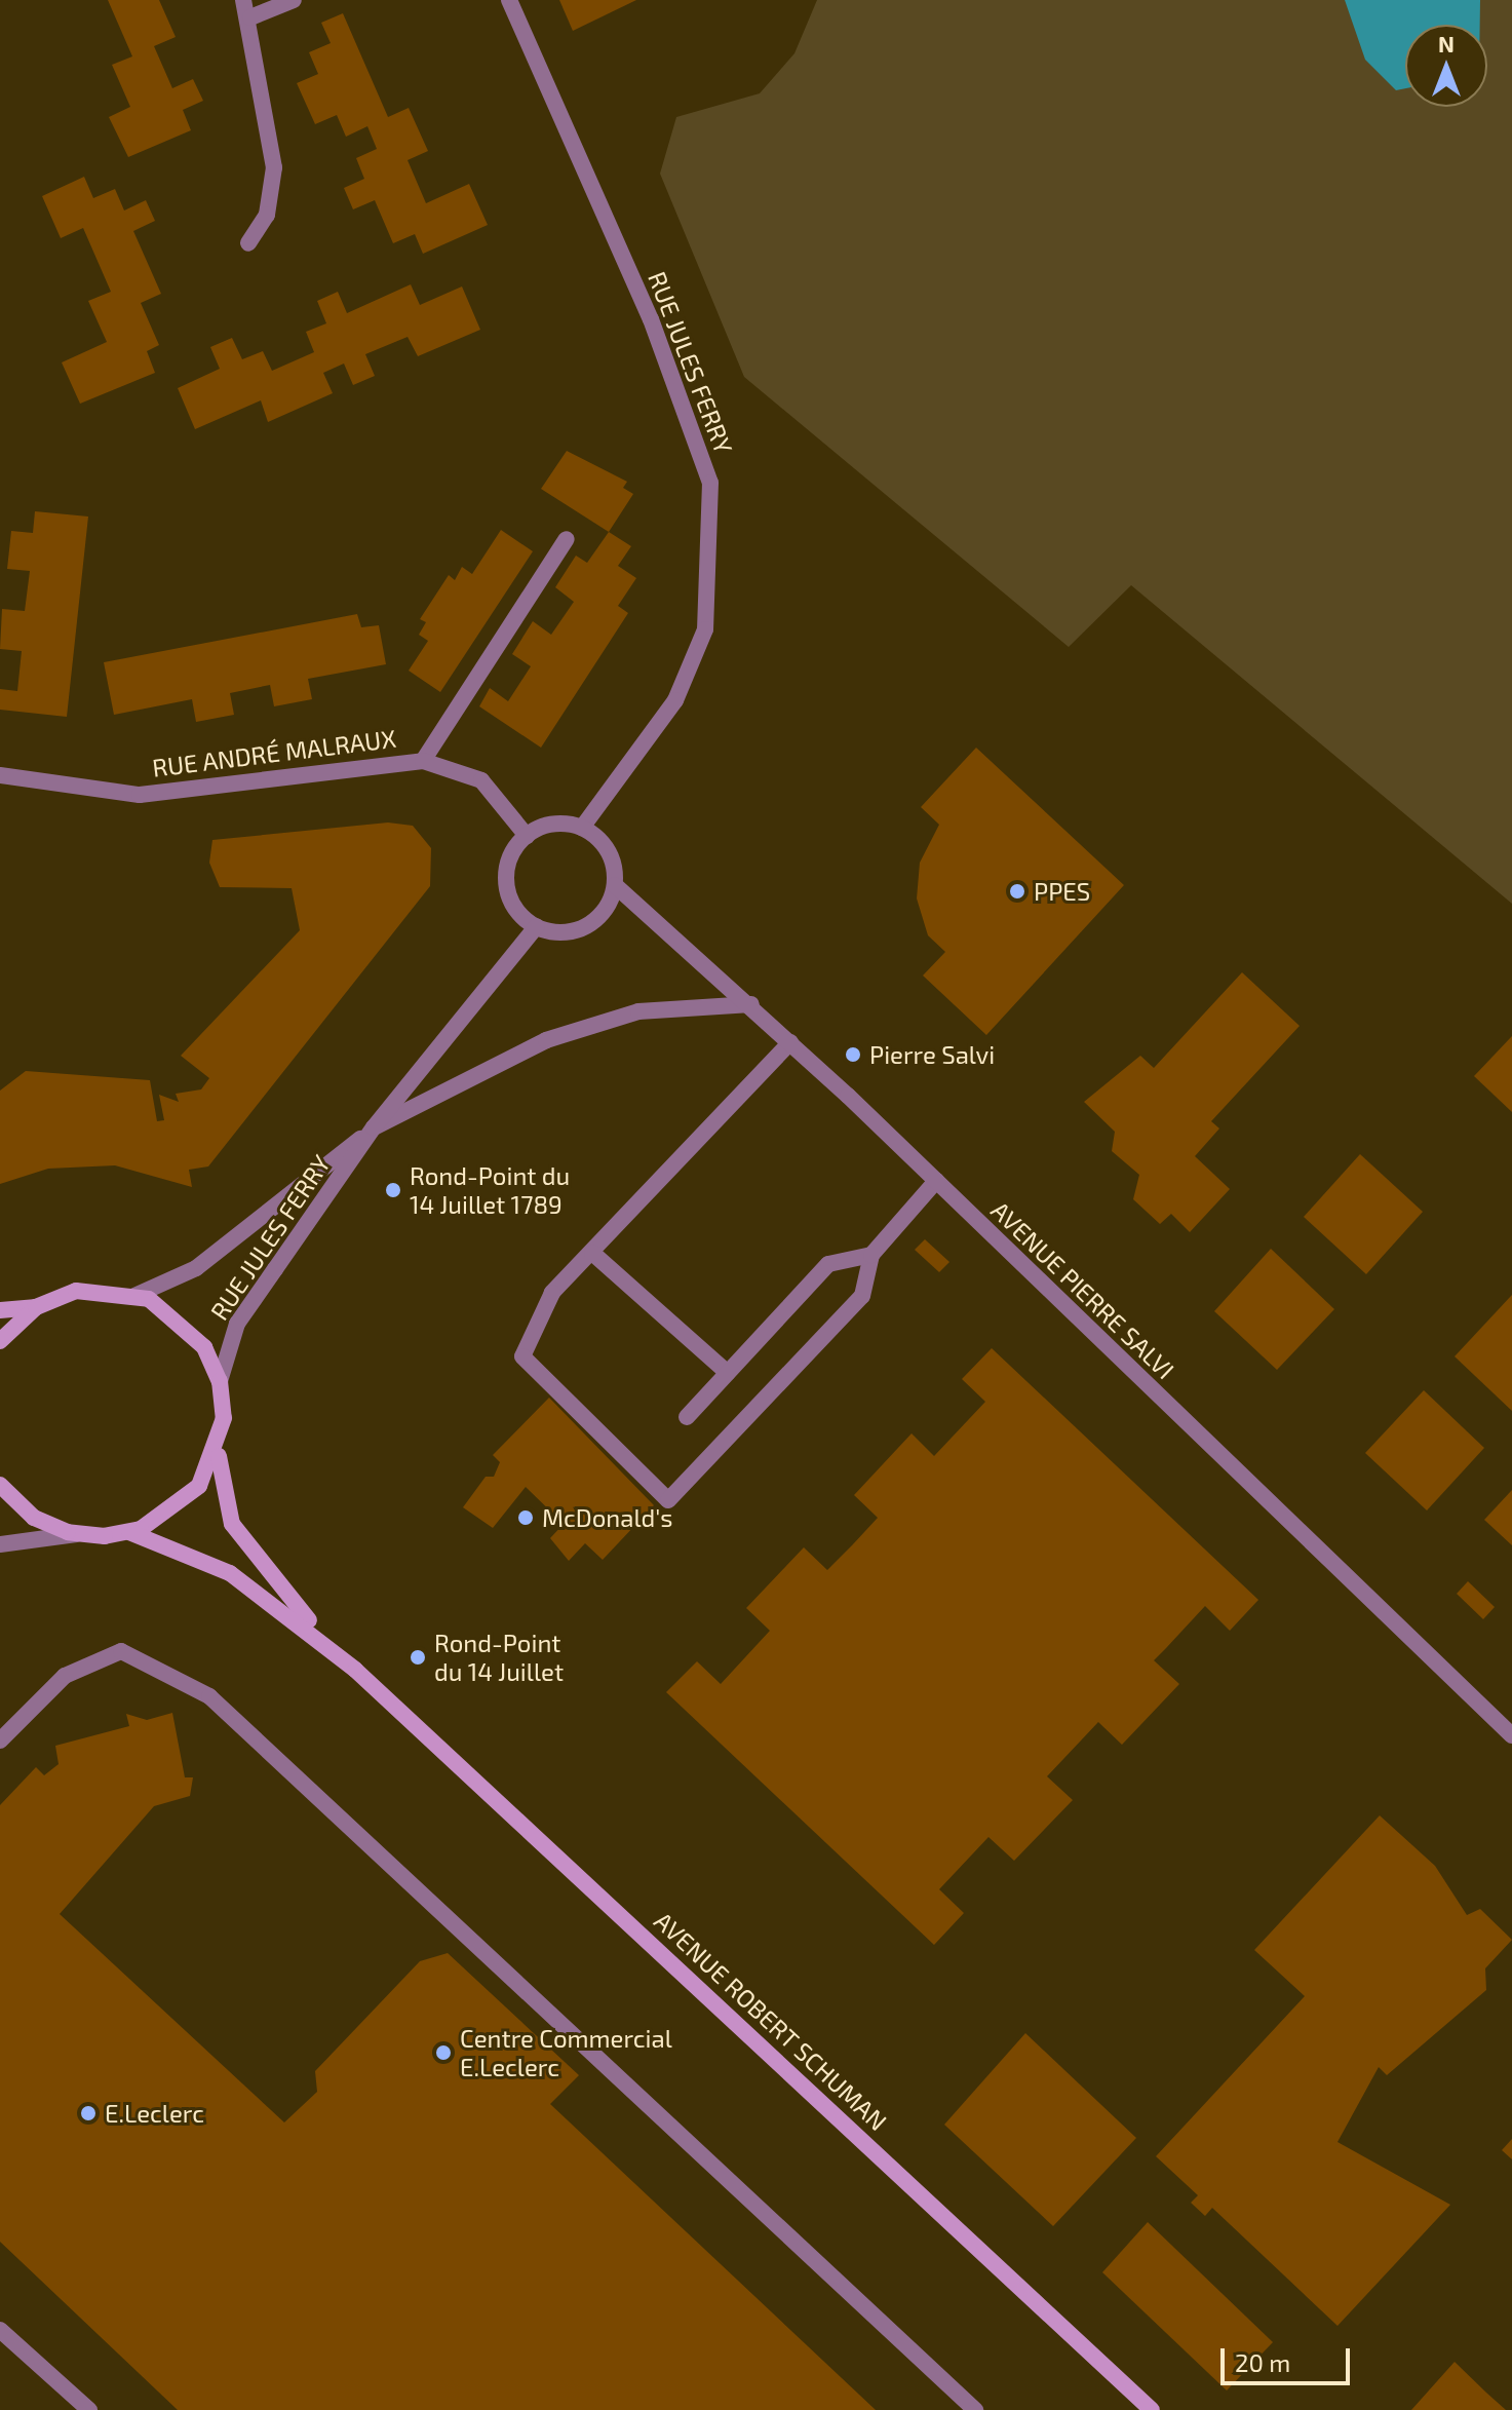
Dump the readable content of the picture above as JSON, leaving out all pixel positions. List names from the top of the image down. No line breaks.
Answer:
{"streets":{"main road":["AVENUE ROBERT SCHUMAN"],"street":["RUE JULES FERRY","RUE ANDRÉ MALRAUX","AVENUE PIERRE SALVI"]},"crossings":[["RUE JULES FERRY","RUE ANDRÉ MALRAUX"],["RUE JULES FERRY","AVENUE PIERRE SALVI"],["RUE ANDRÉ MALRAUX","AVENUE PIERRE SALVI"]],"places":["PPES","Pierre Salvi","Rond-Point du 14 Juillet 1789","McDonald's","Rond-Point du 14 Juillet","Centre Commercial E.Leclerc","E.Leclerc"],"scale_bar":"20 m","north":"top"}
